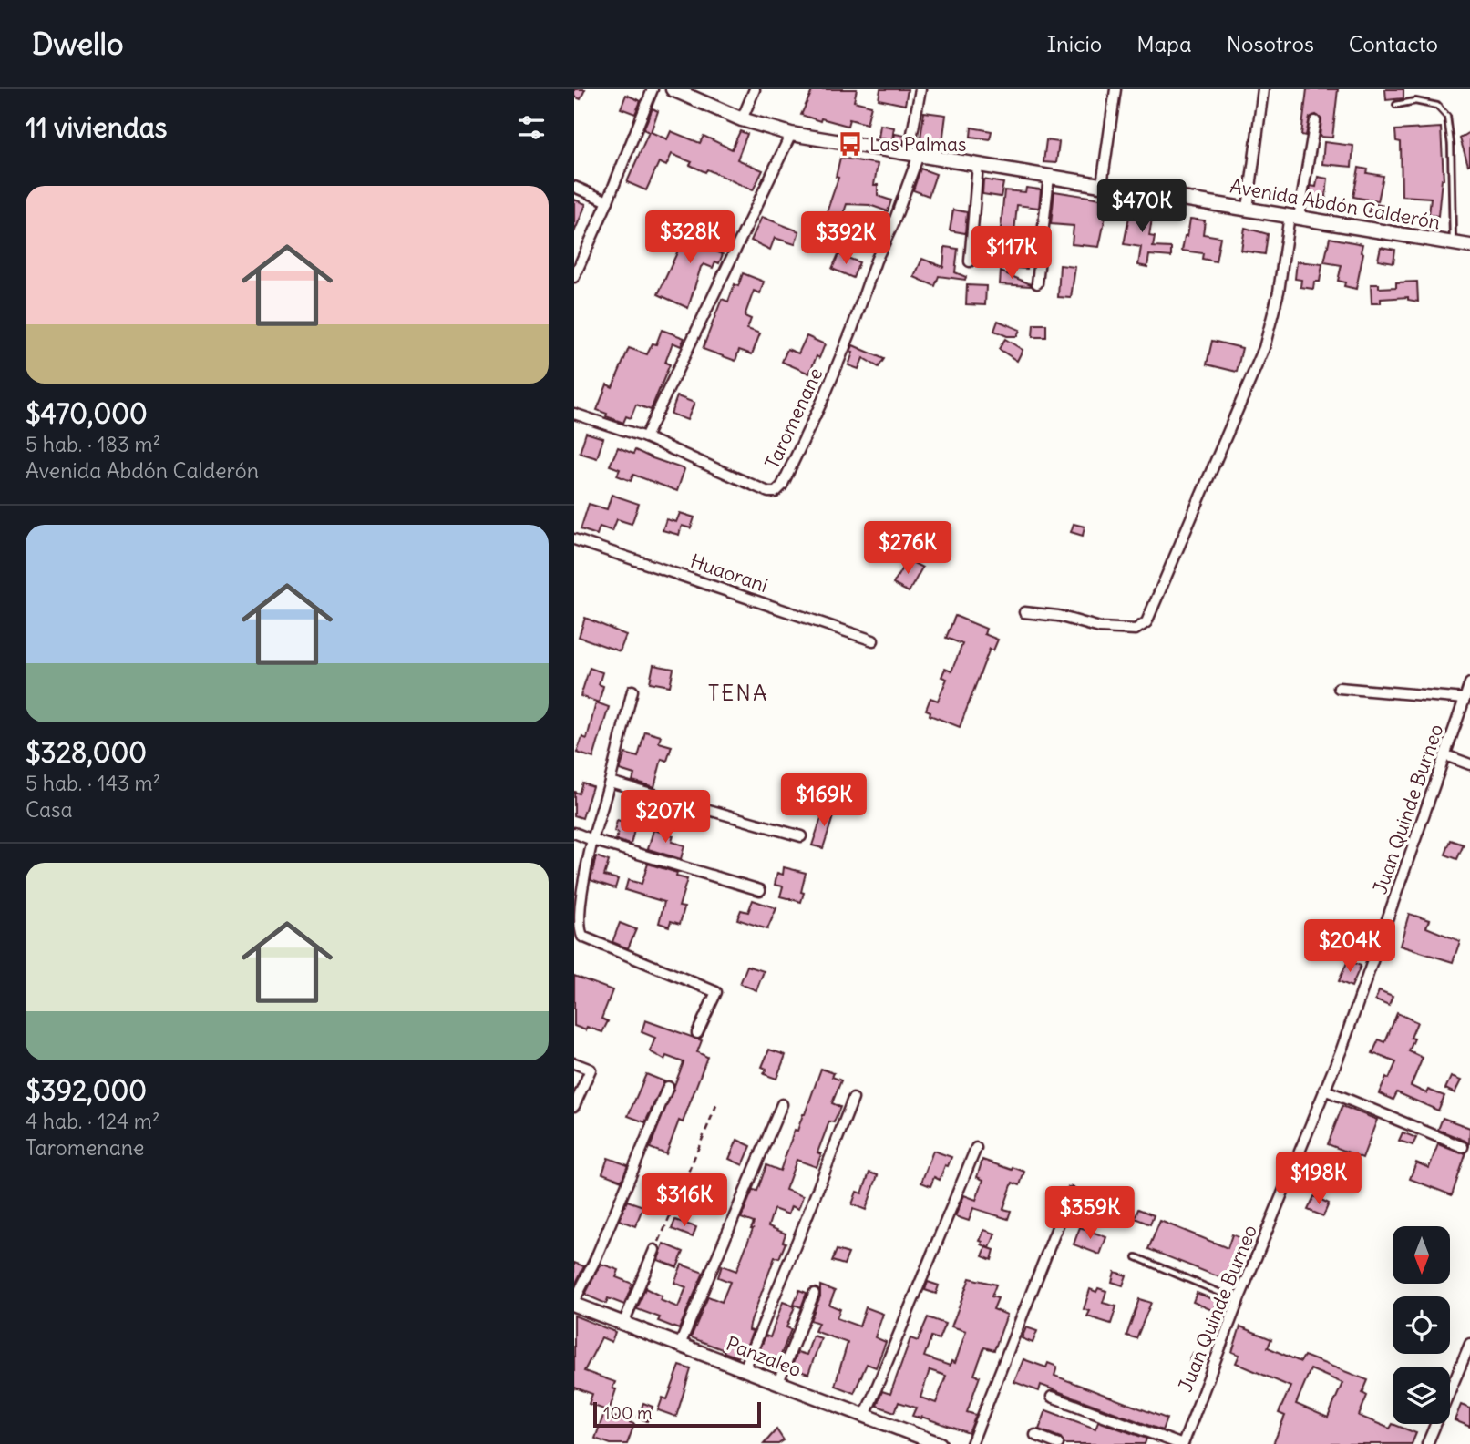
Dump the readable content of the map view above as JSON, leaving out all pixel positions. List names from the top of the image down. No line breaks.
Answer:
{"streets":{"street":["Avenida Abdón Calderón","Taromenane","Huaorani","Juan Quinde Burneo","Panzaleo"]},"crossings":[["Avenida Abdón Calderón","Taromenane"]],"districts":["TENA"],"places":{"bus stop":["Las Palmas"]},"scale_bar":"100 m","north":"bottom","page":{"header":"Dwello","nav":["Inicio","Mapa","Nosotros","Contacto"],"heading":"11 viviendas","list":[{"name":"$470,000","note":"5 hab. · 183 m² · Avenida Abdón Calderón"},{"name":"$328,000","note":"5 hab. · 143 m² · Casa"},{"name":"$392,000","note":"4 hab. · 124 m² · Taromenane"}],"price":["$470K","$328K","$392K","$117K","$276K","$169K","$207K","$204K","$198K","$316K","$359K"],"scale":"100 m"}}
